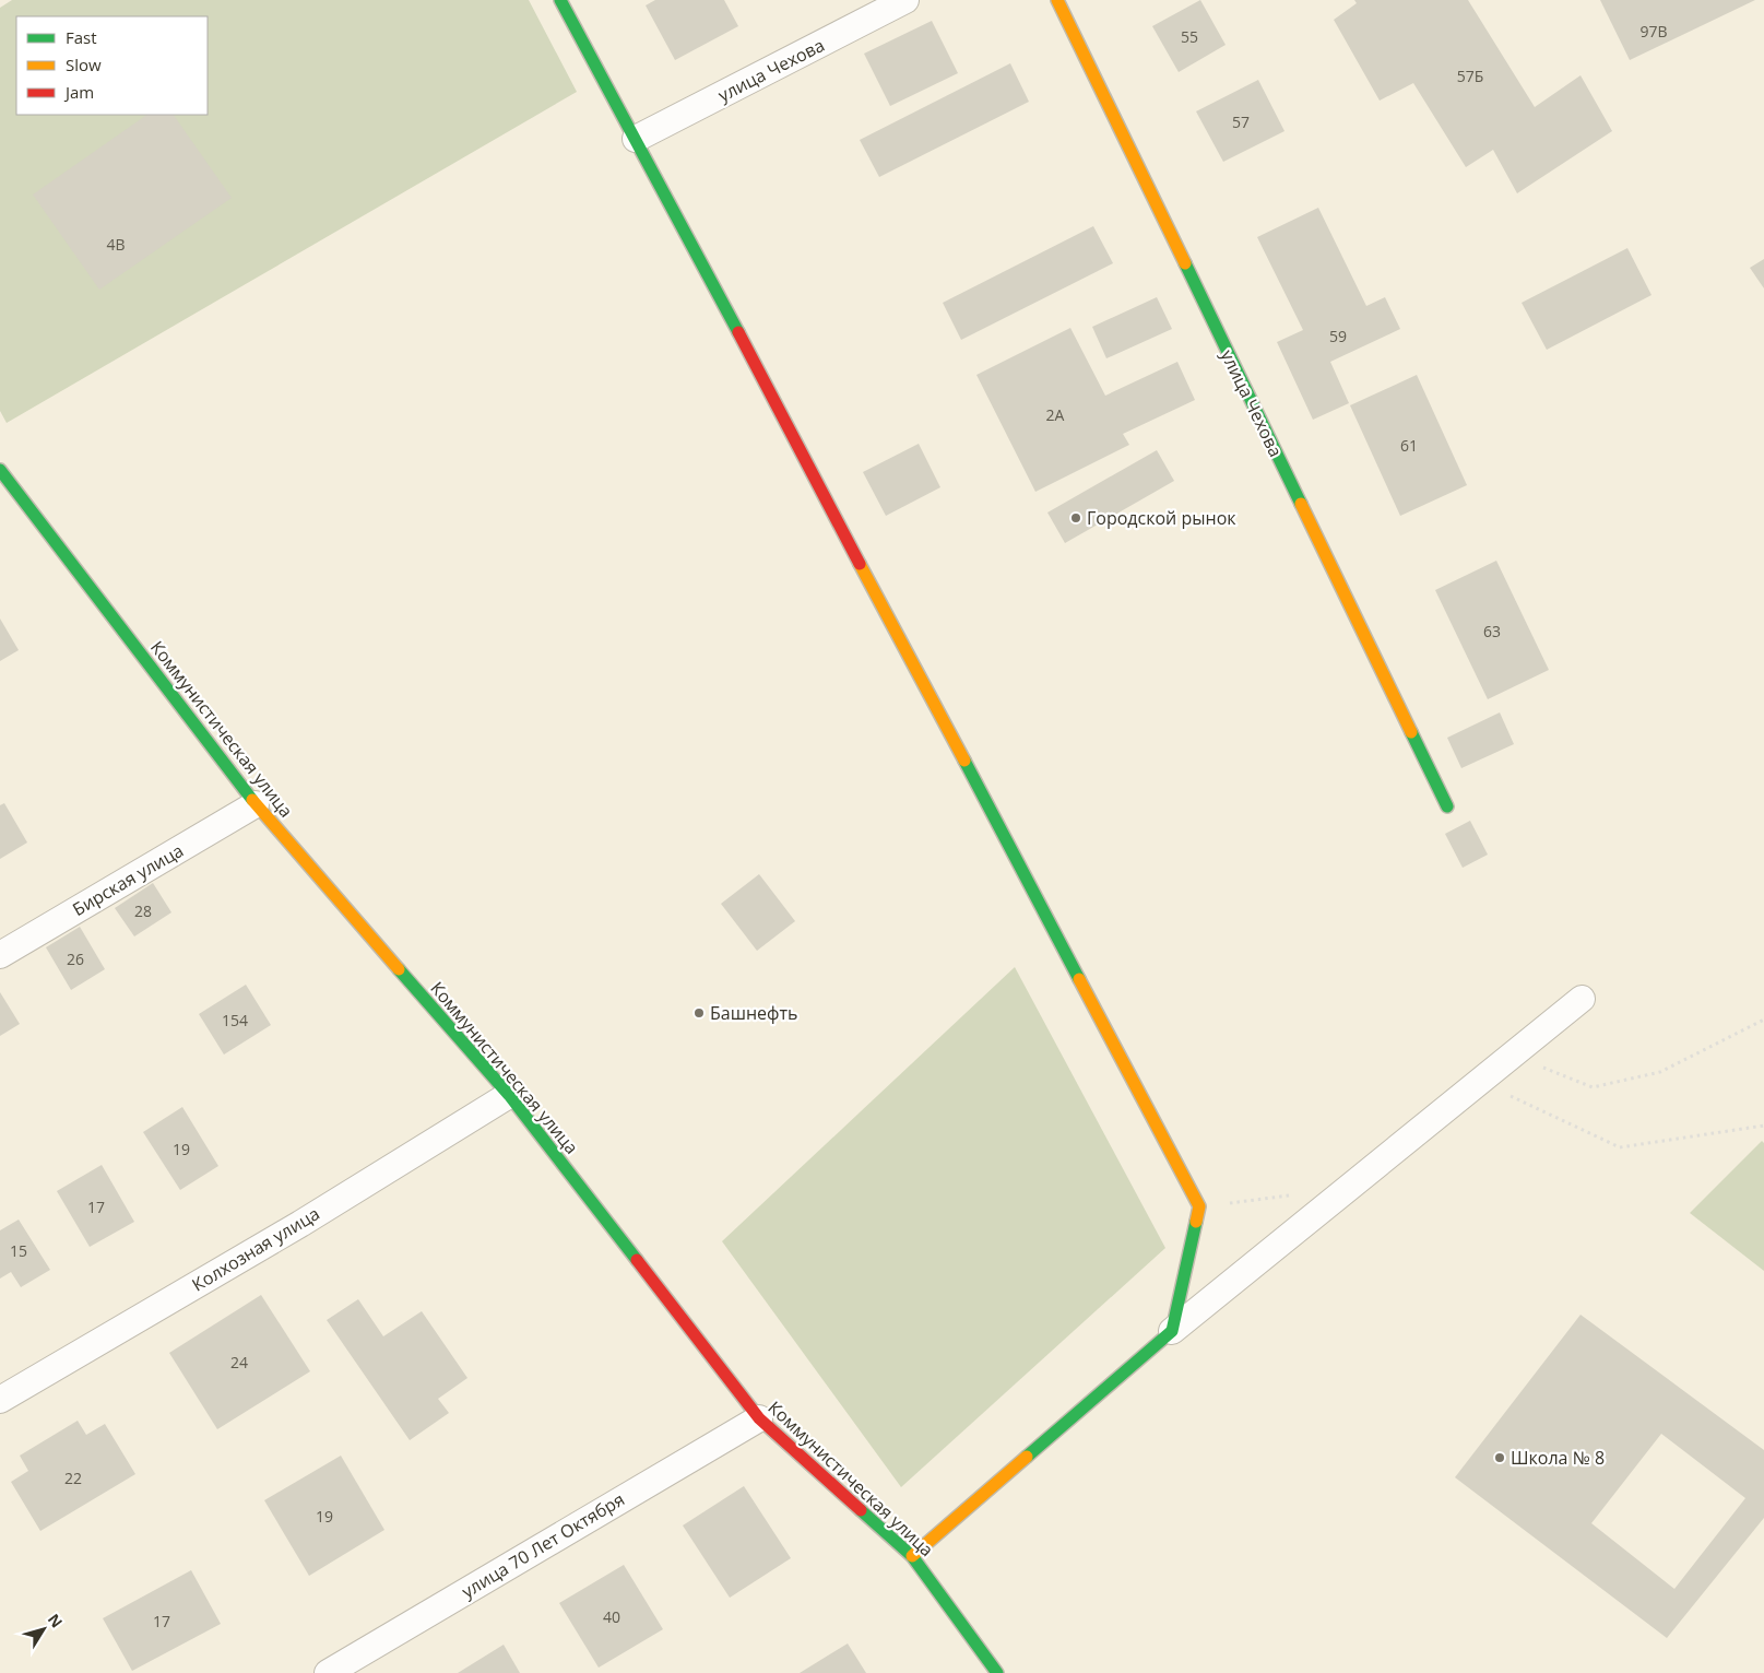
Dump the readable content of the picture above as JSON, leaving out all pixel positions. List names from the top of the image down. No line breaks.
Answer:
{"streets":{"street":["улица Чехова","Коммунистическая улица","Бирская улица","Колхозная улица","улица 70 Лет Октября"]},"crossings":[["Коммунистическая улица","Бирская улица"],["Коммунистическая улица","Колхозная улица"],["Коммунистическая улица","улица 70 Лет Октября"]],"places":["Городской рынок","Башнефть","Школа № 8"],"house_numbers":["97В","55","57Б","57","4В","59","2А","61","63","28","26","154","19","17","15","24","22","19","40","17"],"legend":["Fast","Slow","Jam"],"north":"top right"}
